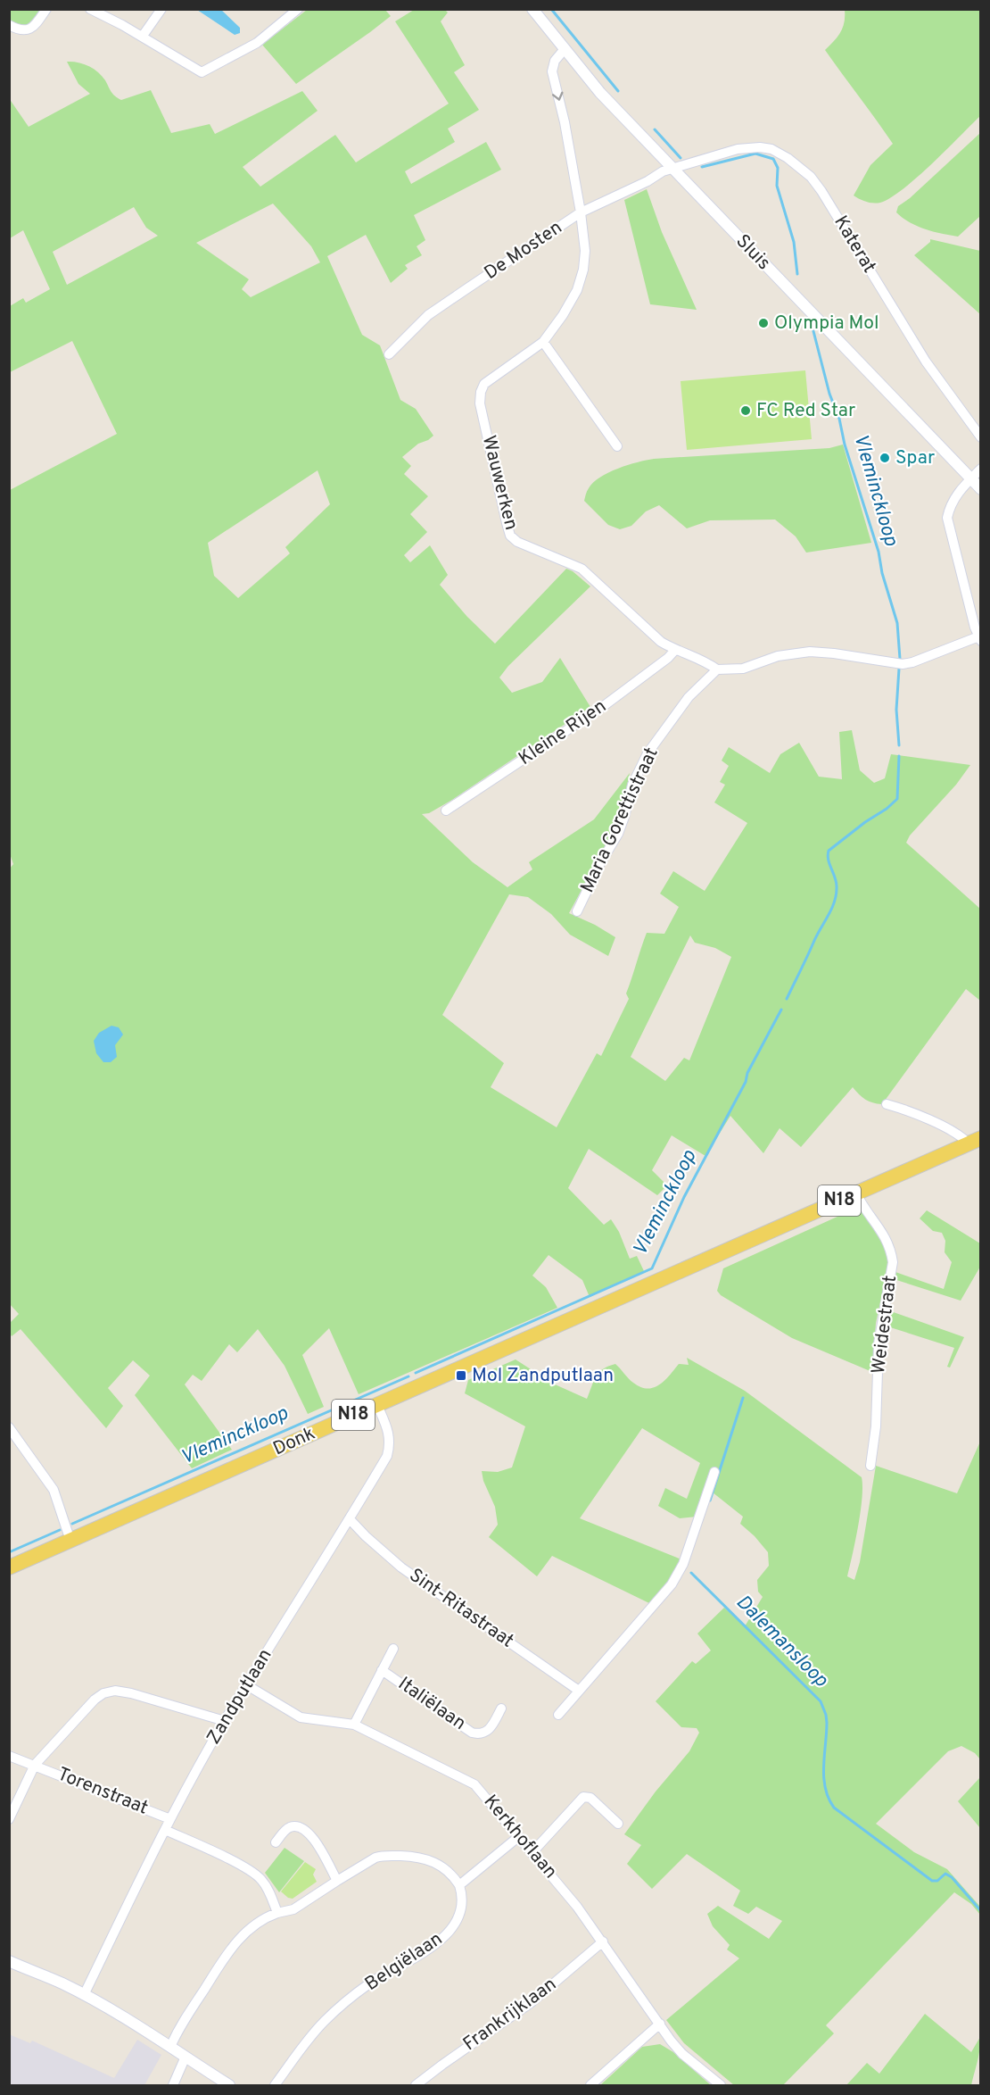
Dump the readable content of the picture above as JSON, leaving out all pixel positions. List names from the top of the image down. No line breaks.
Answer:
{"streets":{"main road":["N18","Donk"],"street":["Katerat","De Mosten","Sluis","Wauwerken","Kleine Rijen","Maria Gorettistraat","Weidestraat","Sint-Ritastraat","Zandputlaan","Italiëlaan","Torenstraat","Kerkhoflaan","Belgiëlaan","Frankrijklaan"]},"crossings":[["Katerat","De Mosten"],["Katerat","Sluis"],["De Mosten","Sluis"],["De Mosten","Wauwerken"],["Sluis","Wauwerken"],["Wauwerken","Kleine Rijen"],["Wauwerken","Maria Gorettistraat"],["N18","Weidestraat"],["N18","Donk"],["Weidestraat","Donk"],["Donk","Zandputlaan"],["Sint-Ritastraat","Zandputlaan"],["Zandputlaan","Torenstraat"],["Zandputlaan","Kerkhoflaan"],["Italiëlaan","Kerkhoflaan"],["Kerkhoflaan","Frankrijklaan"]],"water":["Vleminckloop","Dalemansloop"],"places":{"other":["Olympia Mol","FC Red Star","Spar"],"transit":["Mol Zandputlaan"]}}
